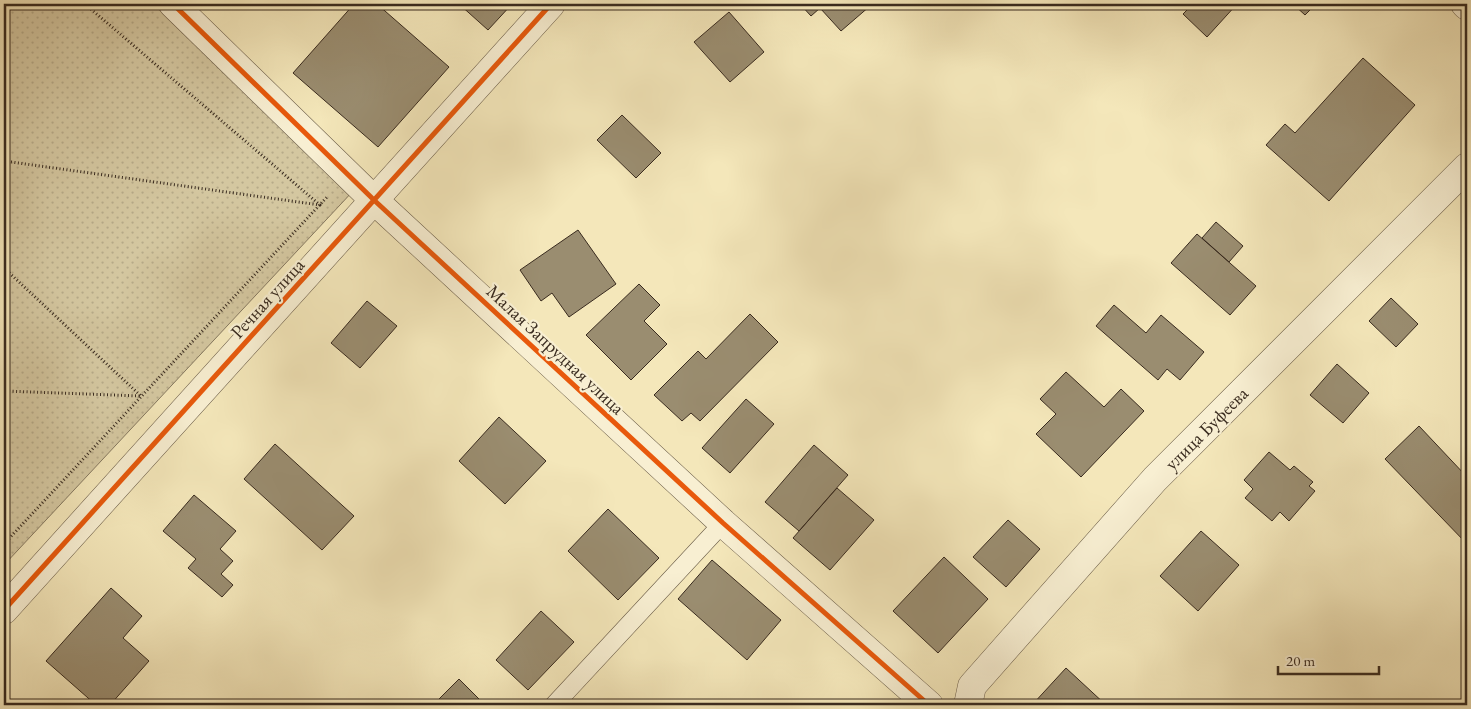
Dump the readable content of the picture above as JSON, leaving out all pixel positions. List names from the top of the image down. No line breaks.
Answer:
{"streets":{"street":["Речная улица","Малая Запрудная улица","улица Буфеева"]},"crossings":[["Речная улица","Малая Запрудная улица"]],"scale_bar":"20 m"}
